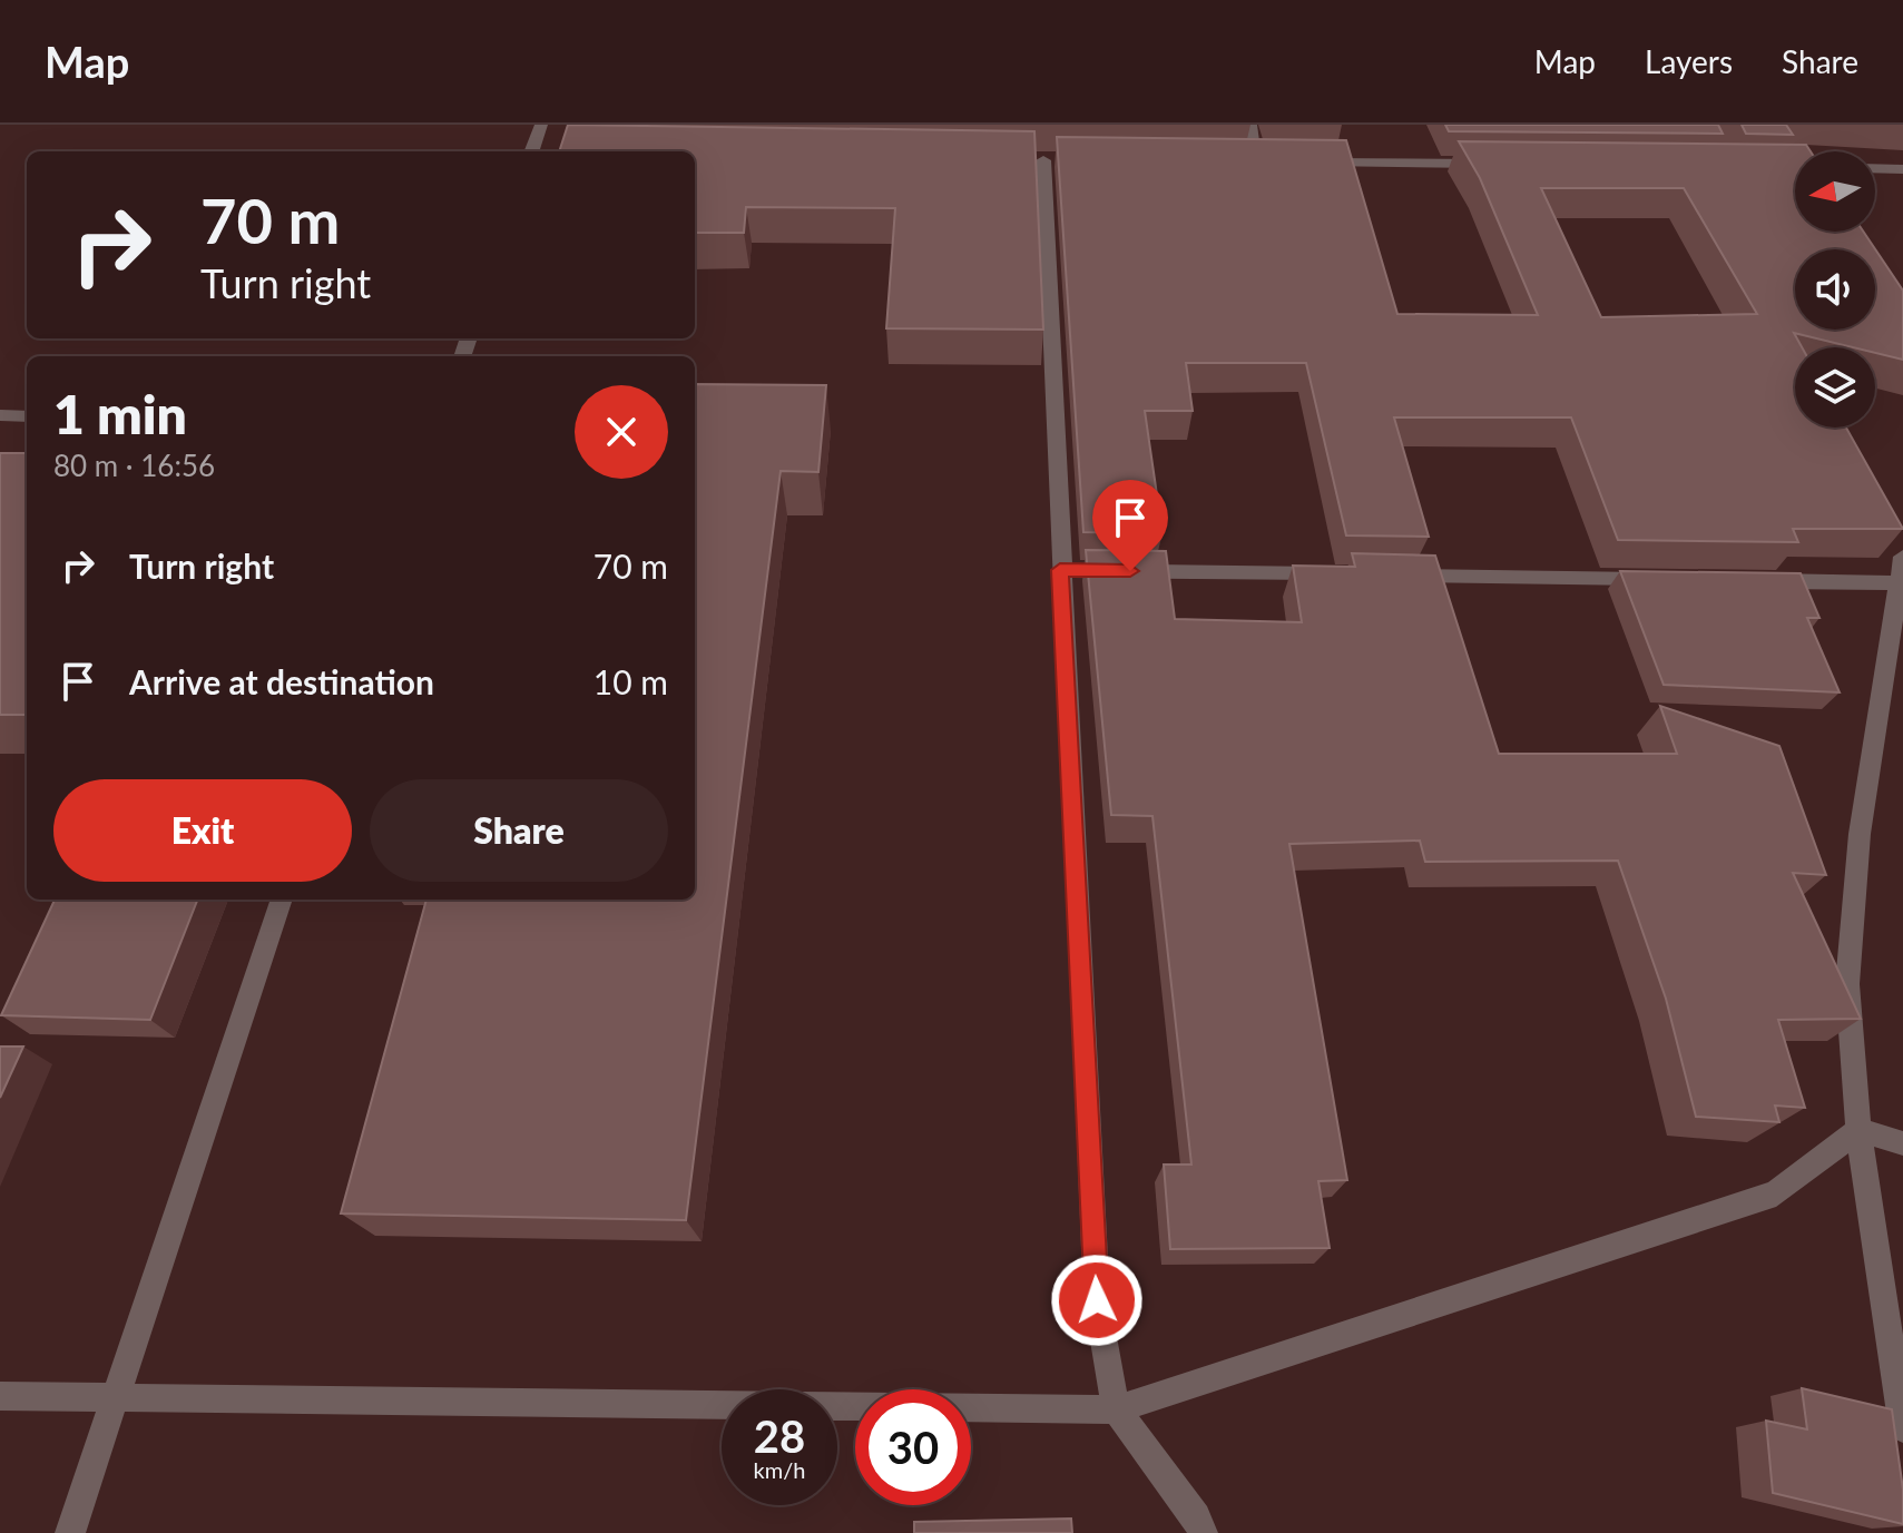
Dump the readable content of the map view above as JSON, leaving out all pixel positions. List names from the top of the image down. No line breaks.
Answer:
{"north":"left","page":{"header":"Map","nav":["Map","Layers","Share"],"turn":["70 m","Turn right"],"heading":["1 min","80 m · 16:56"],"list":[{"name":"Turn right","value":"70 m"},{"name":"Arrive at destination","value":"10 m"}],"buttons":["Exit","Share"],"speed":"28 km/h","limit":"30"}}
